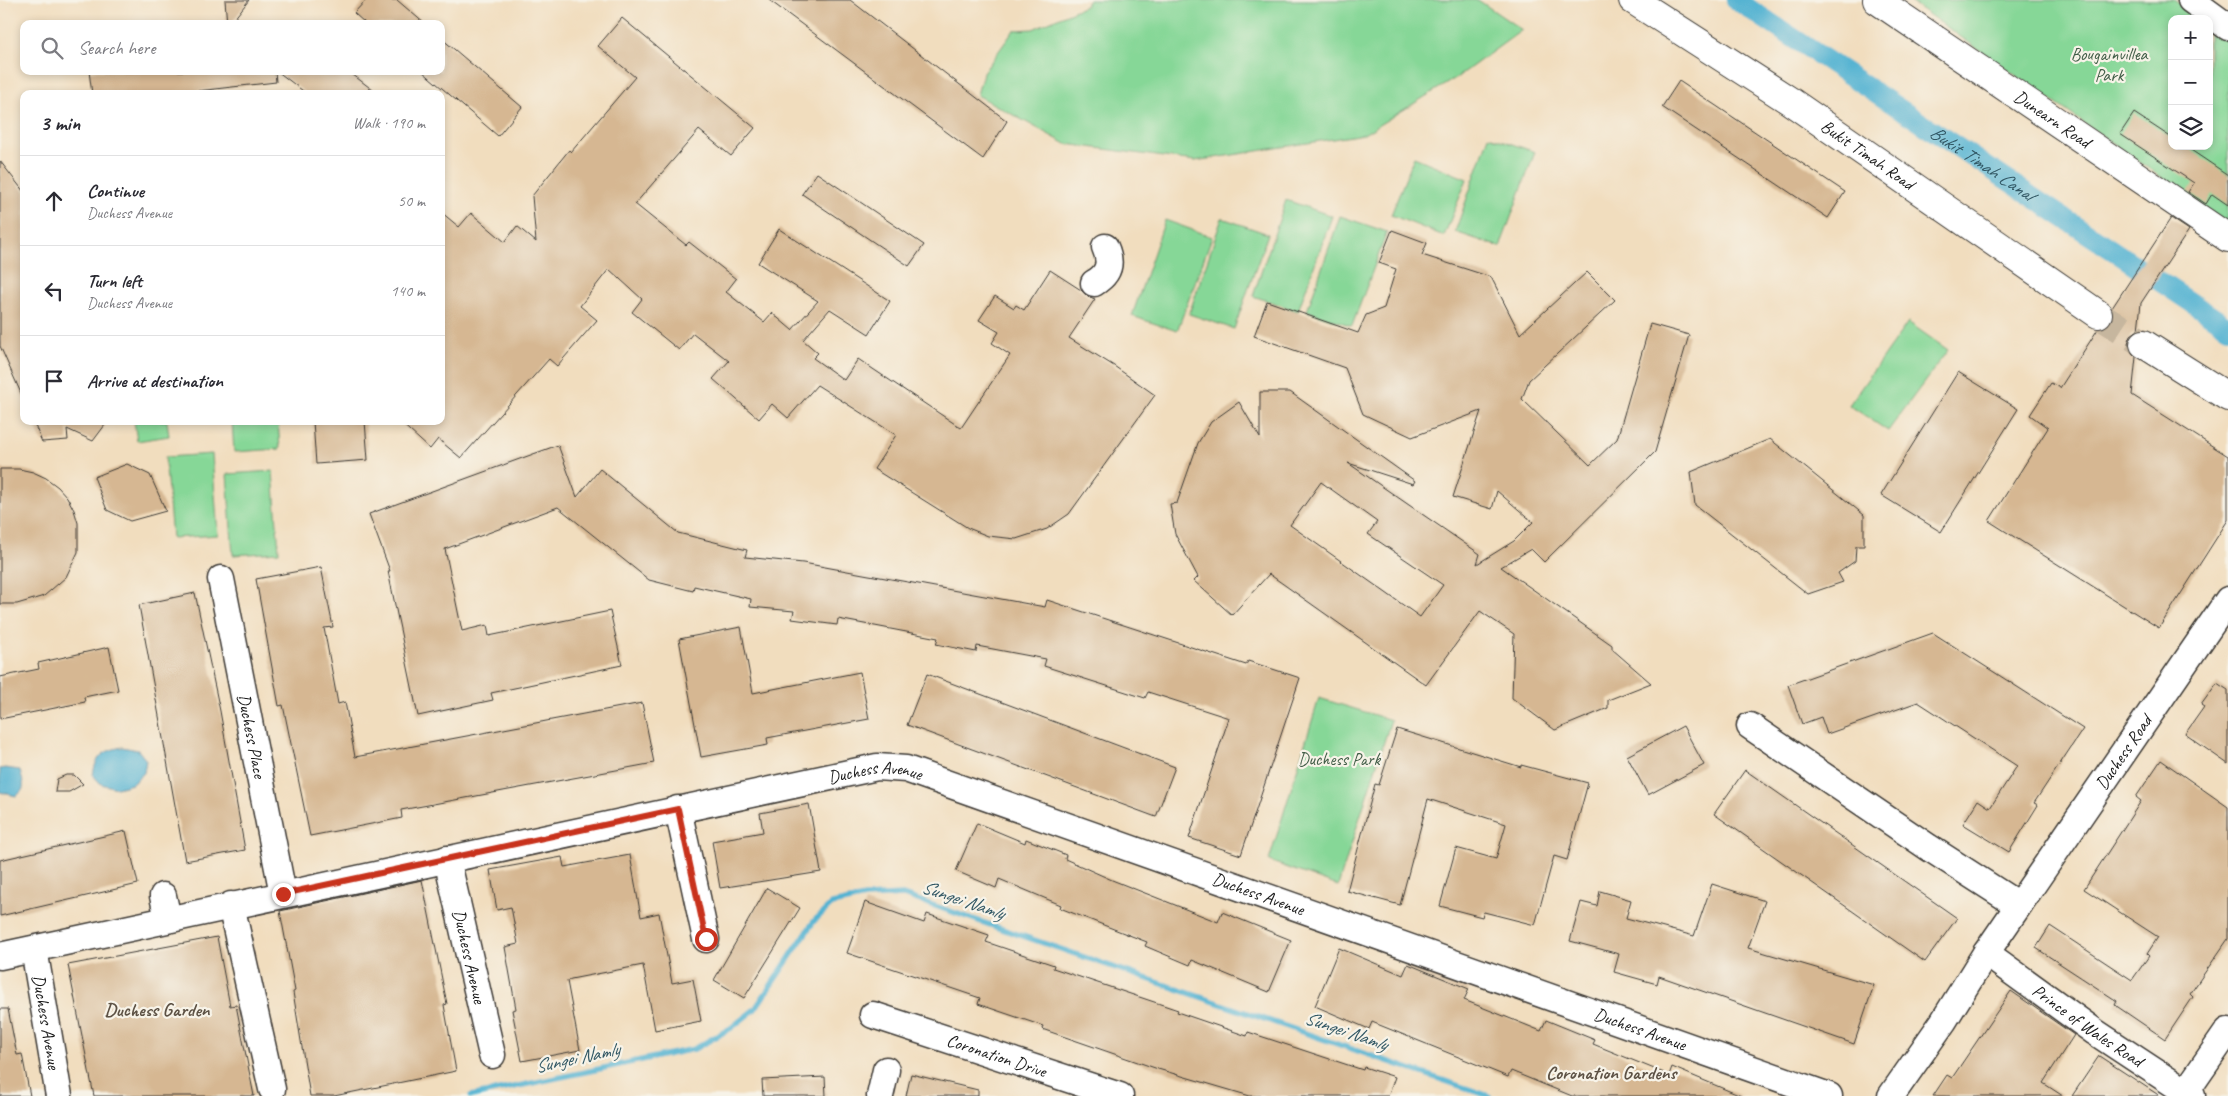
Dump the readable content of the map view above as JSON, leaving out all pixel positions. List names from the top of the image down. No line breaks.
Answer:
{"streets":{"highway":["Dunearn Road","Bukit Timah Road"],"street":["Duchess Place","Duchess Road","Duchess Avenue","Prince of Wales Road","Coronation Drive"]},"crossings":[["Duchess Place","Duchess Avenue"],["Duchess Road","Prince of Wales Road"]],"districts":["Duchess Garden","Coronation Gardens"],"water":["Bukit Timah Canal","Sungei Namly"],"parks":["Bougainvillea Park","Duchess Park"],"page":{"map_buttons":["+","−"],"search":"Search here","heading":["3 min","Walk · 190 m"],"list":[["Continue","Duchess Avenue","50 m"],["Turn left","Duchess Avenue","140 m"],"Arrive at destination"]}}
